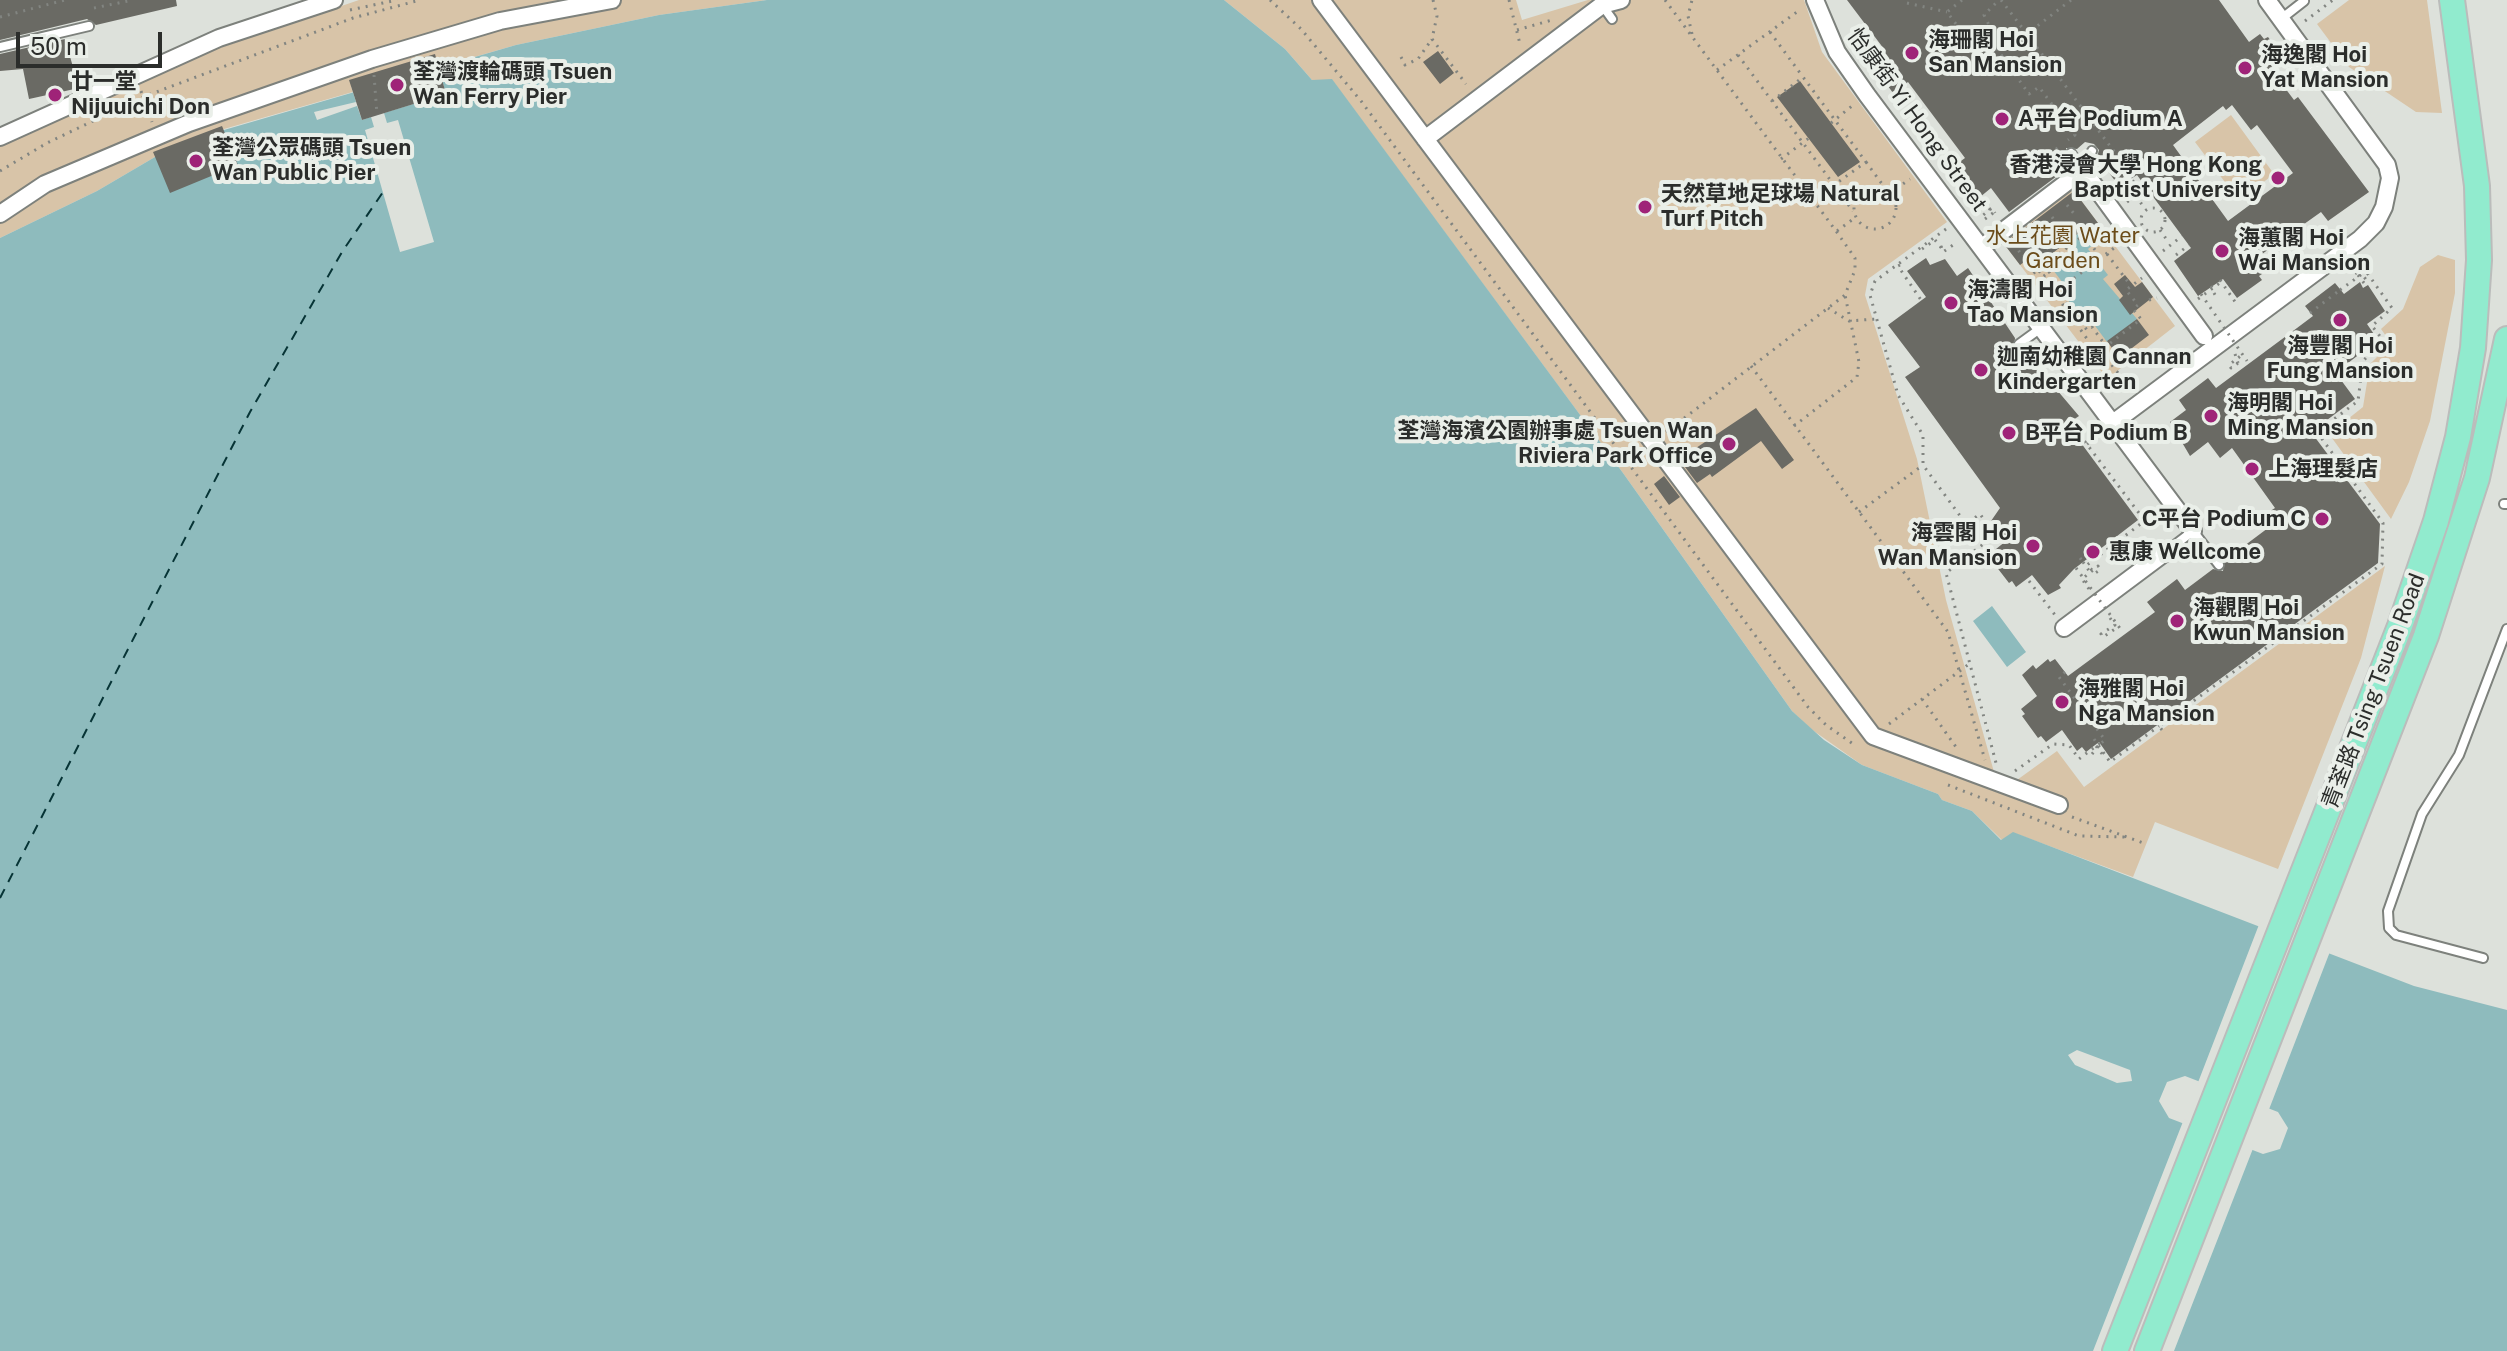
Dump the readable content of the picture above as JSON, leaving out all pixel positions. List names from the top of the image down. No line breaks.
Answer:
{"streets":{"main road":["青荃路 Tsing Tsuen Road"],"street":["怡康街 Yi Hong Street"]},"parks":["水上花園 Water Garden"],"places":["海珊閣 Hoi San Mansion","海逸閣 Hoi Yat Mansion","荃灣渡輪碼頭 Tsuen Wan Ferry Pier","廿一堂 Nijuuichi Don","A平台 Podium A","荃灣公眾碼頭 Tsuen Wan Public Pier","香港浸會大學 Hong Kong Baptist University","天然草地足球場 Natural Turf Pitch","海蕙閣 Hoi Wai Mansion","海濤閣 Hoi Tao Mansion","海豐閣 Hoi Fung Mansion","迦南幼稚園 Cannan Kindergarten","海明閣 Hoi Ming Mansion","B平台 Podium B","荃灣海濱公園辦事處 Tsuen Wan Riviera Park Office","上海理髮店","C平台 Podium C","海雲閣 Hoi Wan Mansion","惠康 Wellcome","海觀閣 Hoi Kwun Mansion","海雅閣 Hoi Nga Mansion"],"scale_bar":"50 m"}
